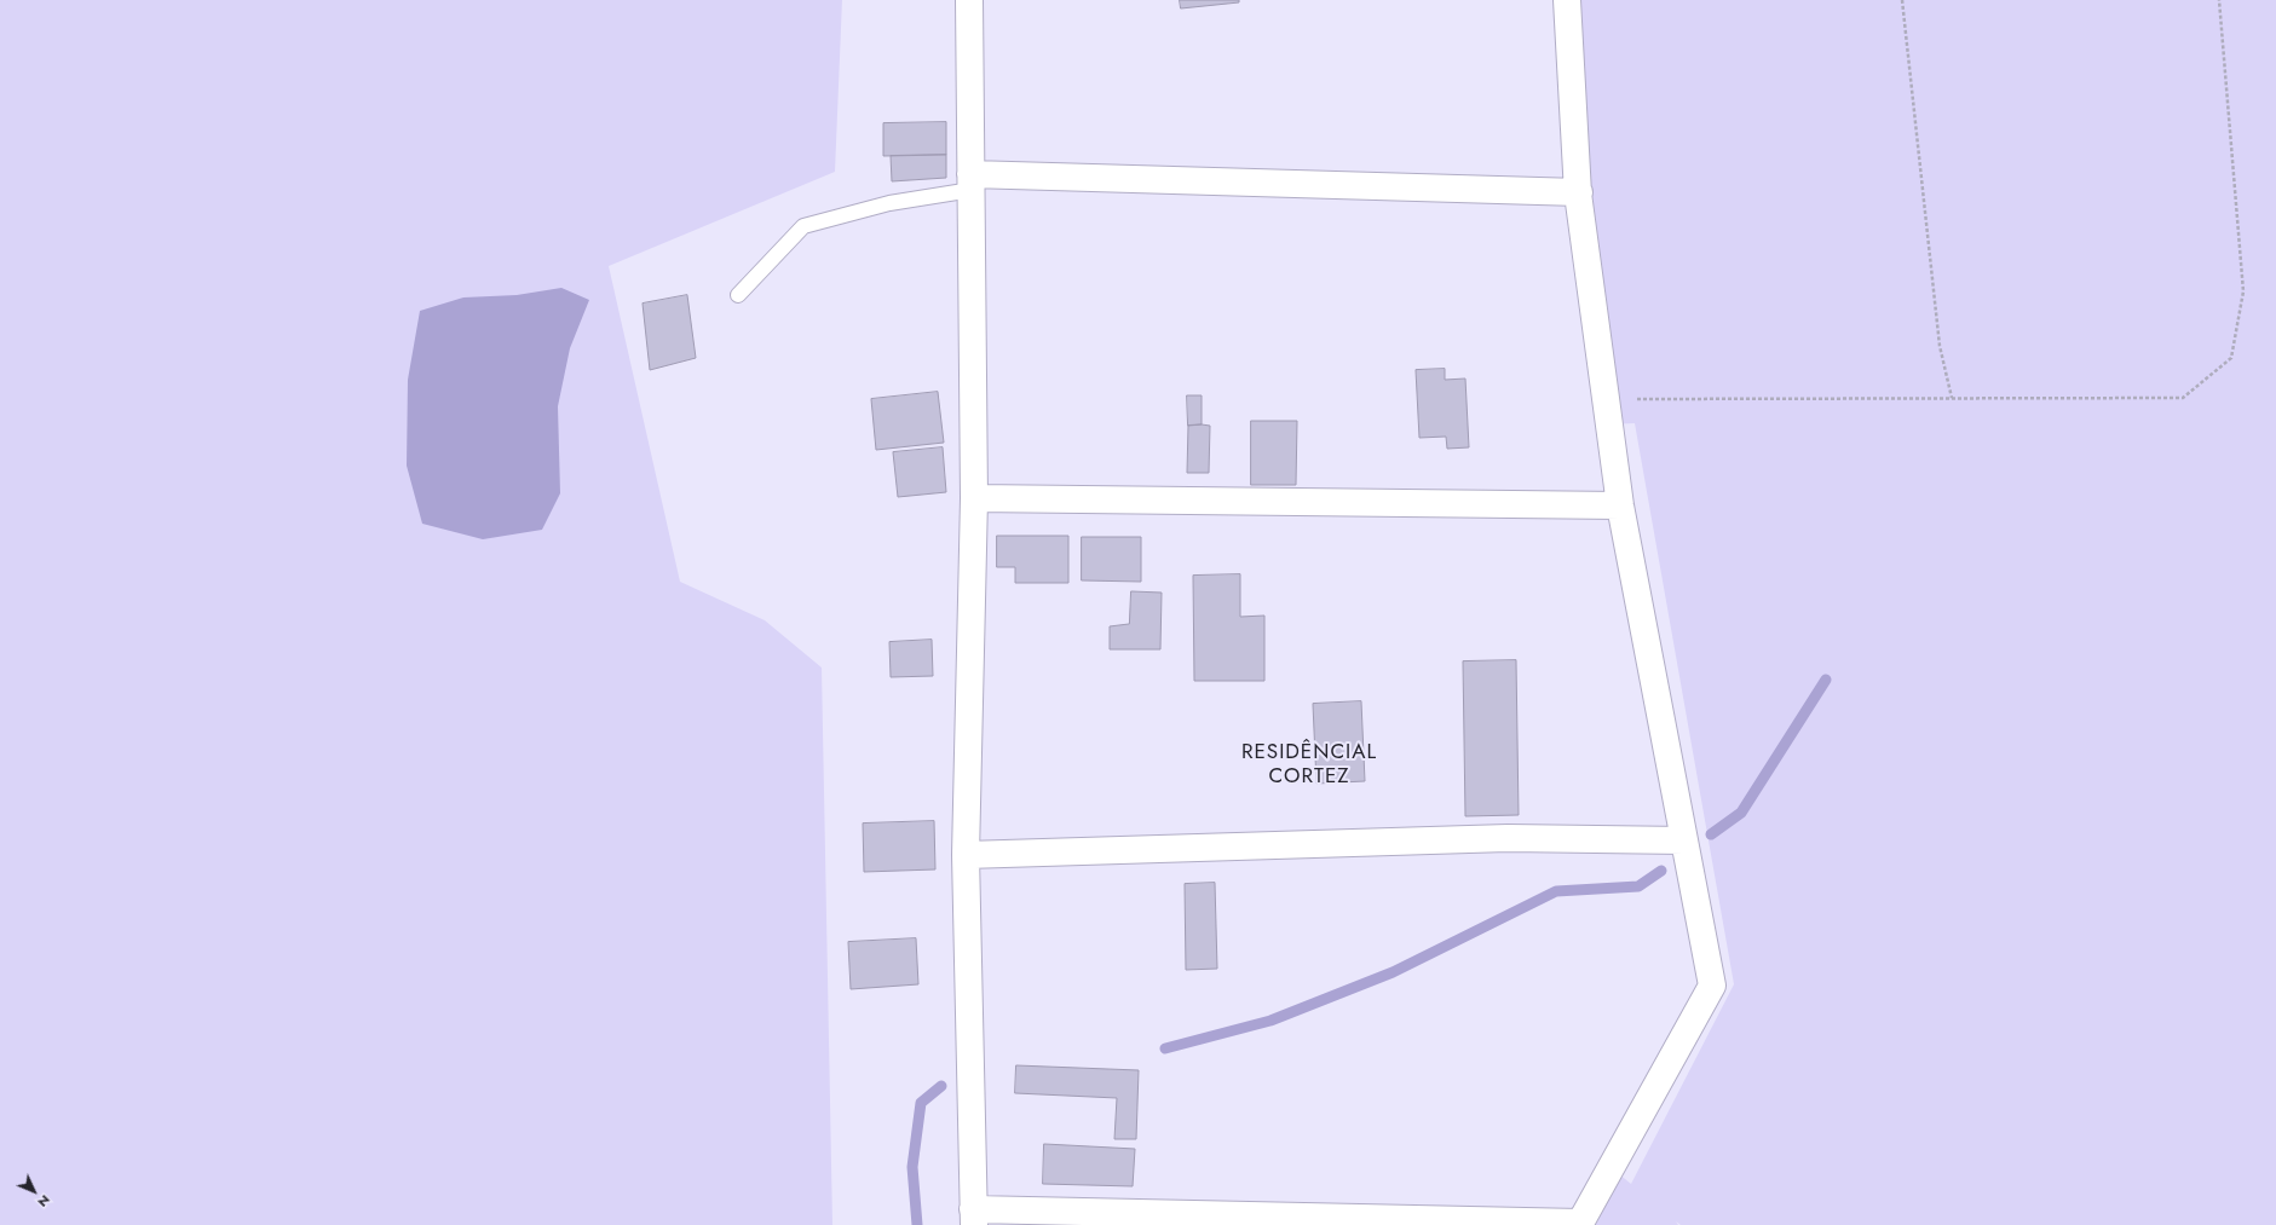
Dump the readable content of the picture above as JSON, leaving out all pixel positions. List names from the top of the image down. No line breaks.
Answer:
{"districts":["RESIDÊNCIAL CORTEZ"],"north":"bottom right"}
